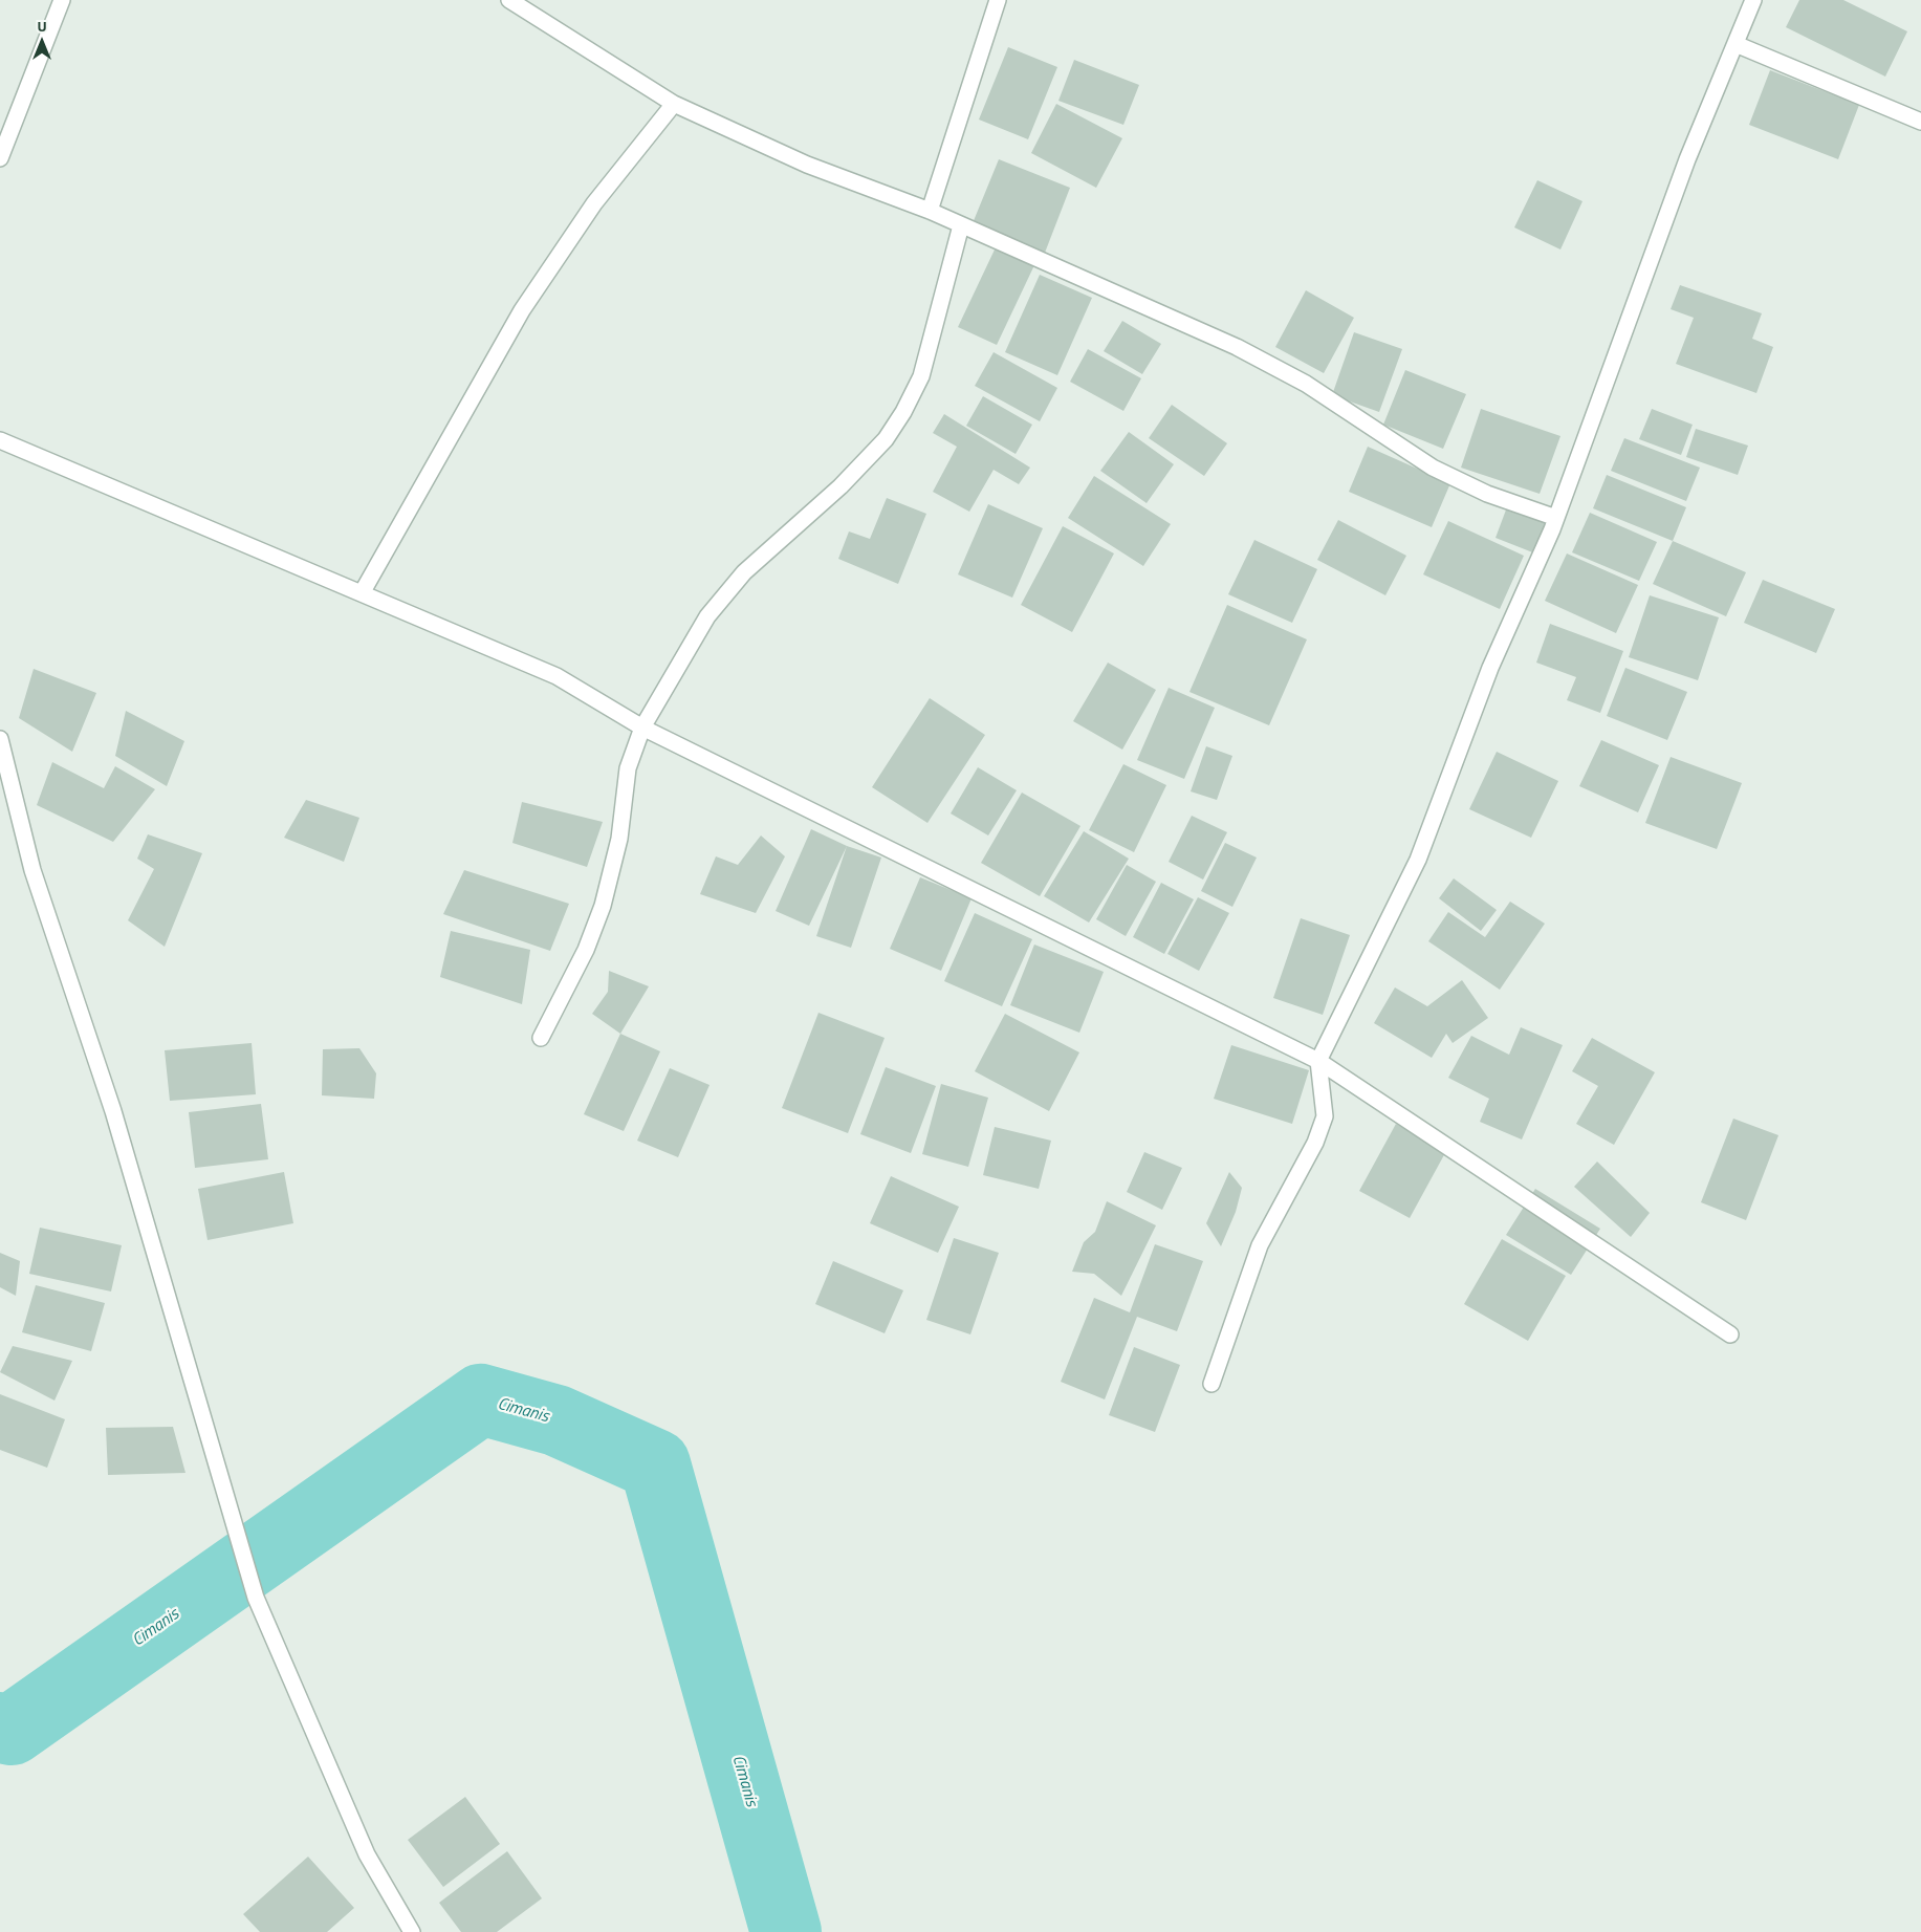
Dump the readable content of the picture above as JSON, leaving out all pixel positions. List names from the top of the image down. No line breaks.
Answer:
{"water":["Cimanis"],"north":"top"}
